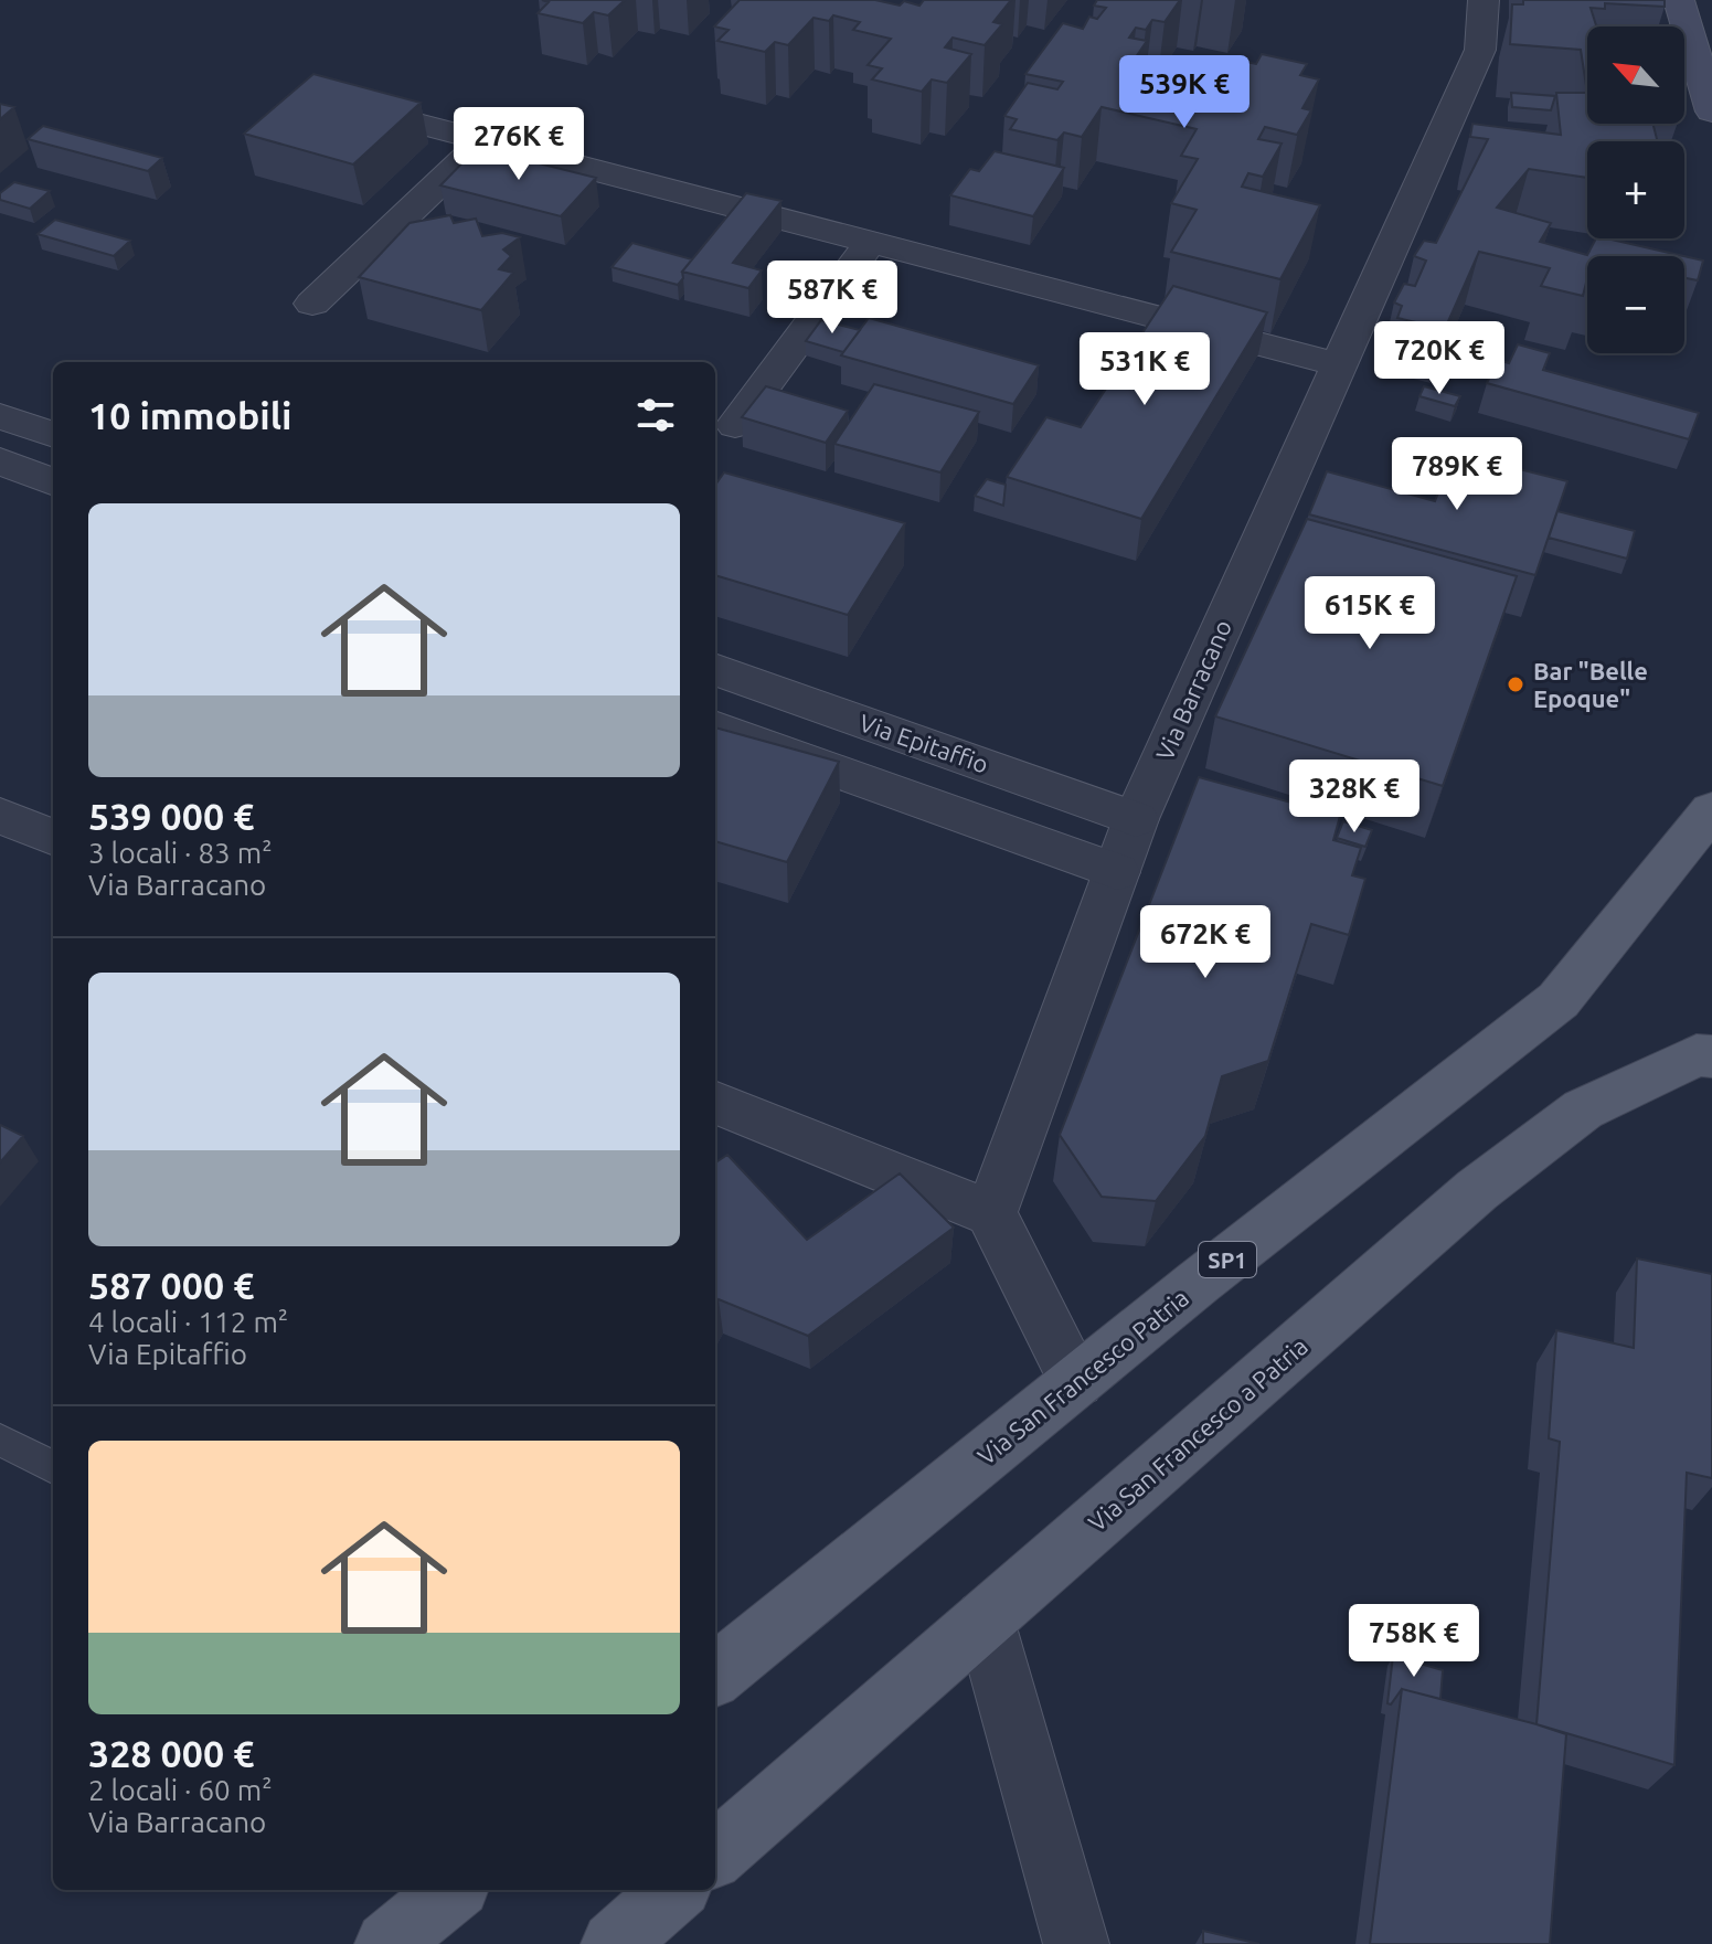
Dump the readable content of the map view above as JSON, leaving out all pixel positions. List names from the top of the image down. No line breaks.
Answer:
{"streets":{"main road":["SP1","Via San Francesco Patria","Via San Francesco a Patria"],"street":["Via Barracano","Via Epitaffio"]},"crossings":[["Via Barracano","Via Epitaffio"]],"places":["Bar \"Belle Epoque\""],"north":"top left","page":{"map_buttons":["+","−"],"price":["539K €","276K €","587K €","720K €","531K €","789K €","615K €","328K €","672K €","758K €"],"heading":"10 immobili","list":[{"name":"539 000 €","note":"3 locali · 83 m² · Via Barracano"},{"name":"587 000 €","note":"4 locali · 112 m² · Via Epitaffio"},{"name":"328 000 €","note":"2 locali · 60 m² · Via Barracano"}]}}
